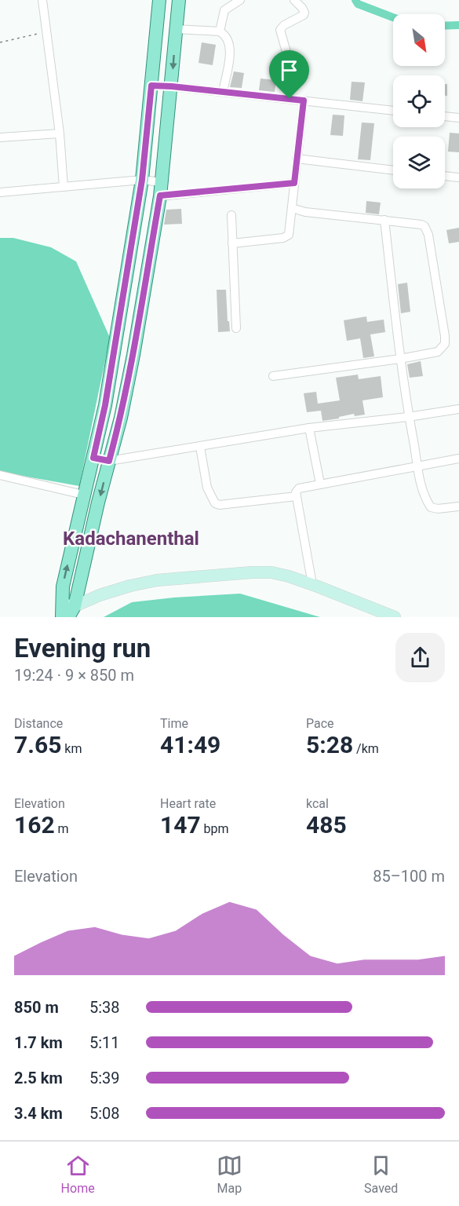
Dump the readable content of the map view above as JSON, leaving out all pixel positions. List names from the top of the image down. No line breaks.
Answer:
{"districts":["Kadachanenthal"],"north":"bottom right","page":{"heading":["Evening run","19:24 · 9 × 850 m"],"stats":[["Distance","7.65 km"],["Time","41:49"],["Pace","5:28 /km"],["Elevation","162 m"],["Heart rate","147 bpm"],["kcal","485"]],"chart":["Elevation","85–100 m"],"list":[{"name":"850 m","note":"5:38"},{"name":"1.7 km","note":"5:11"},{"name":"2.5 km","note":"5:39"},{"name":"3.4 km","note":"5:08"}],"tabs":["Home","Map","Saved"]}}
